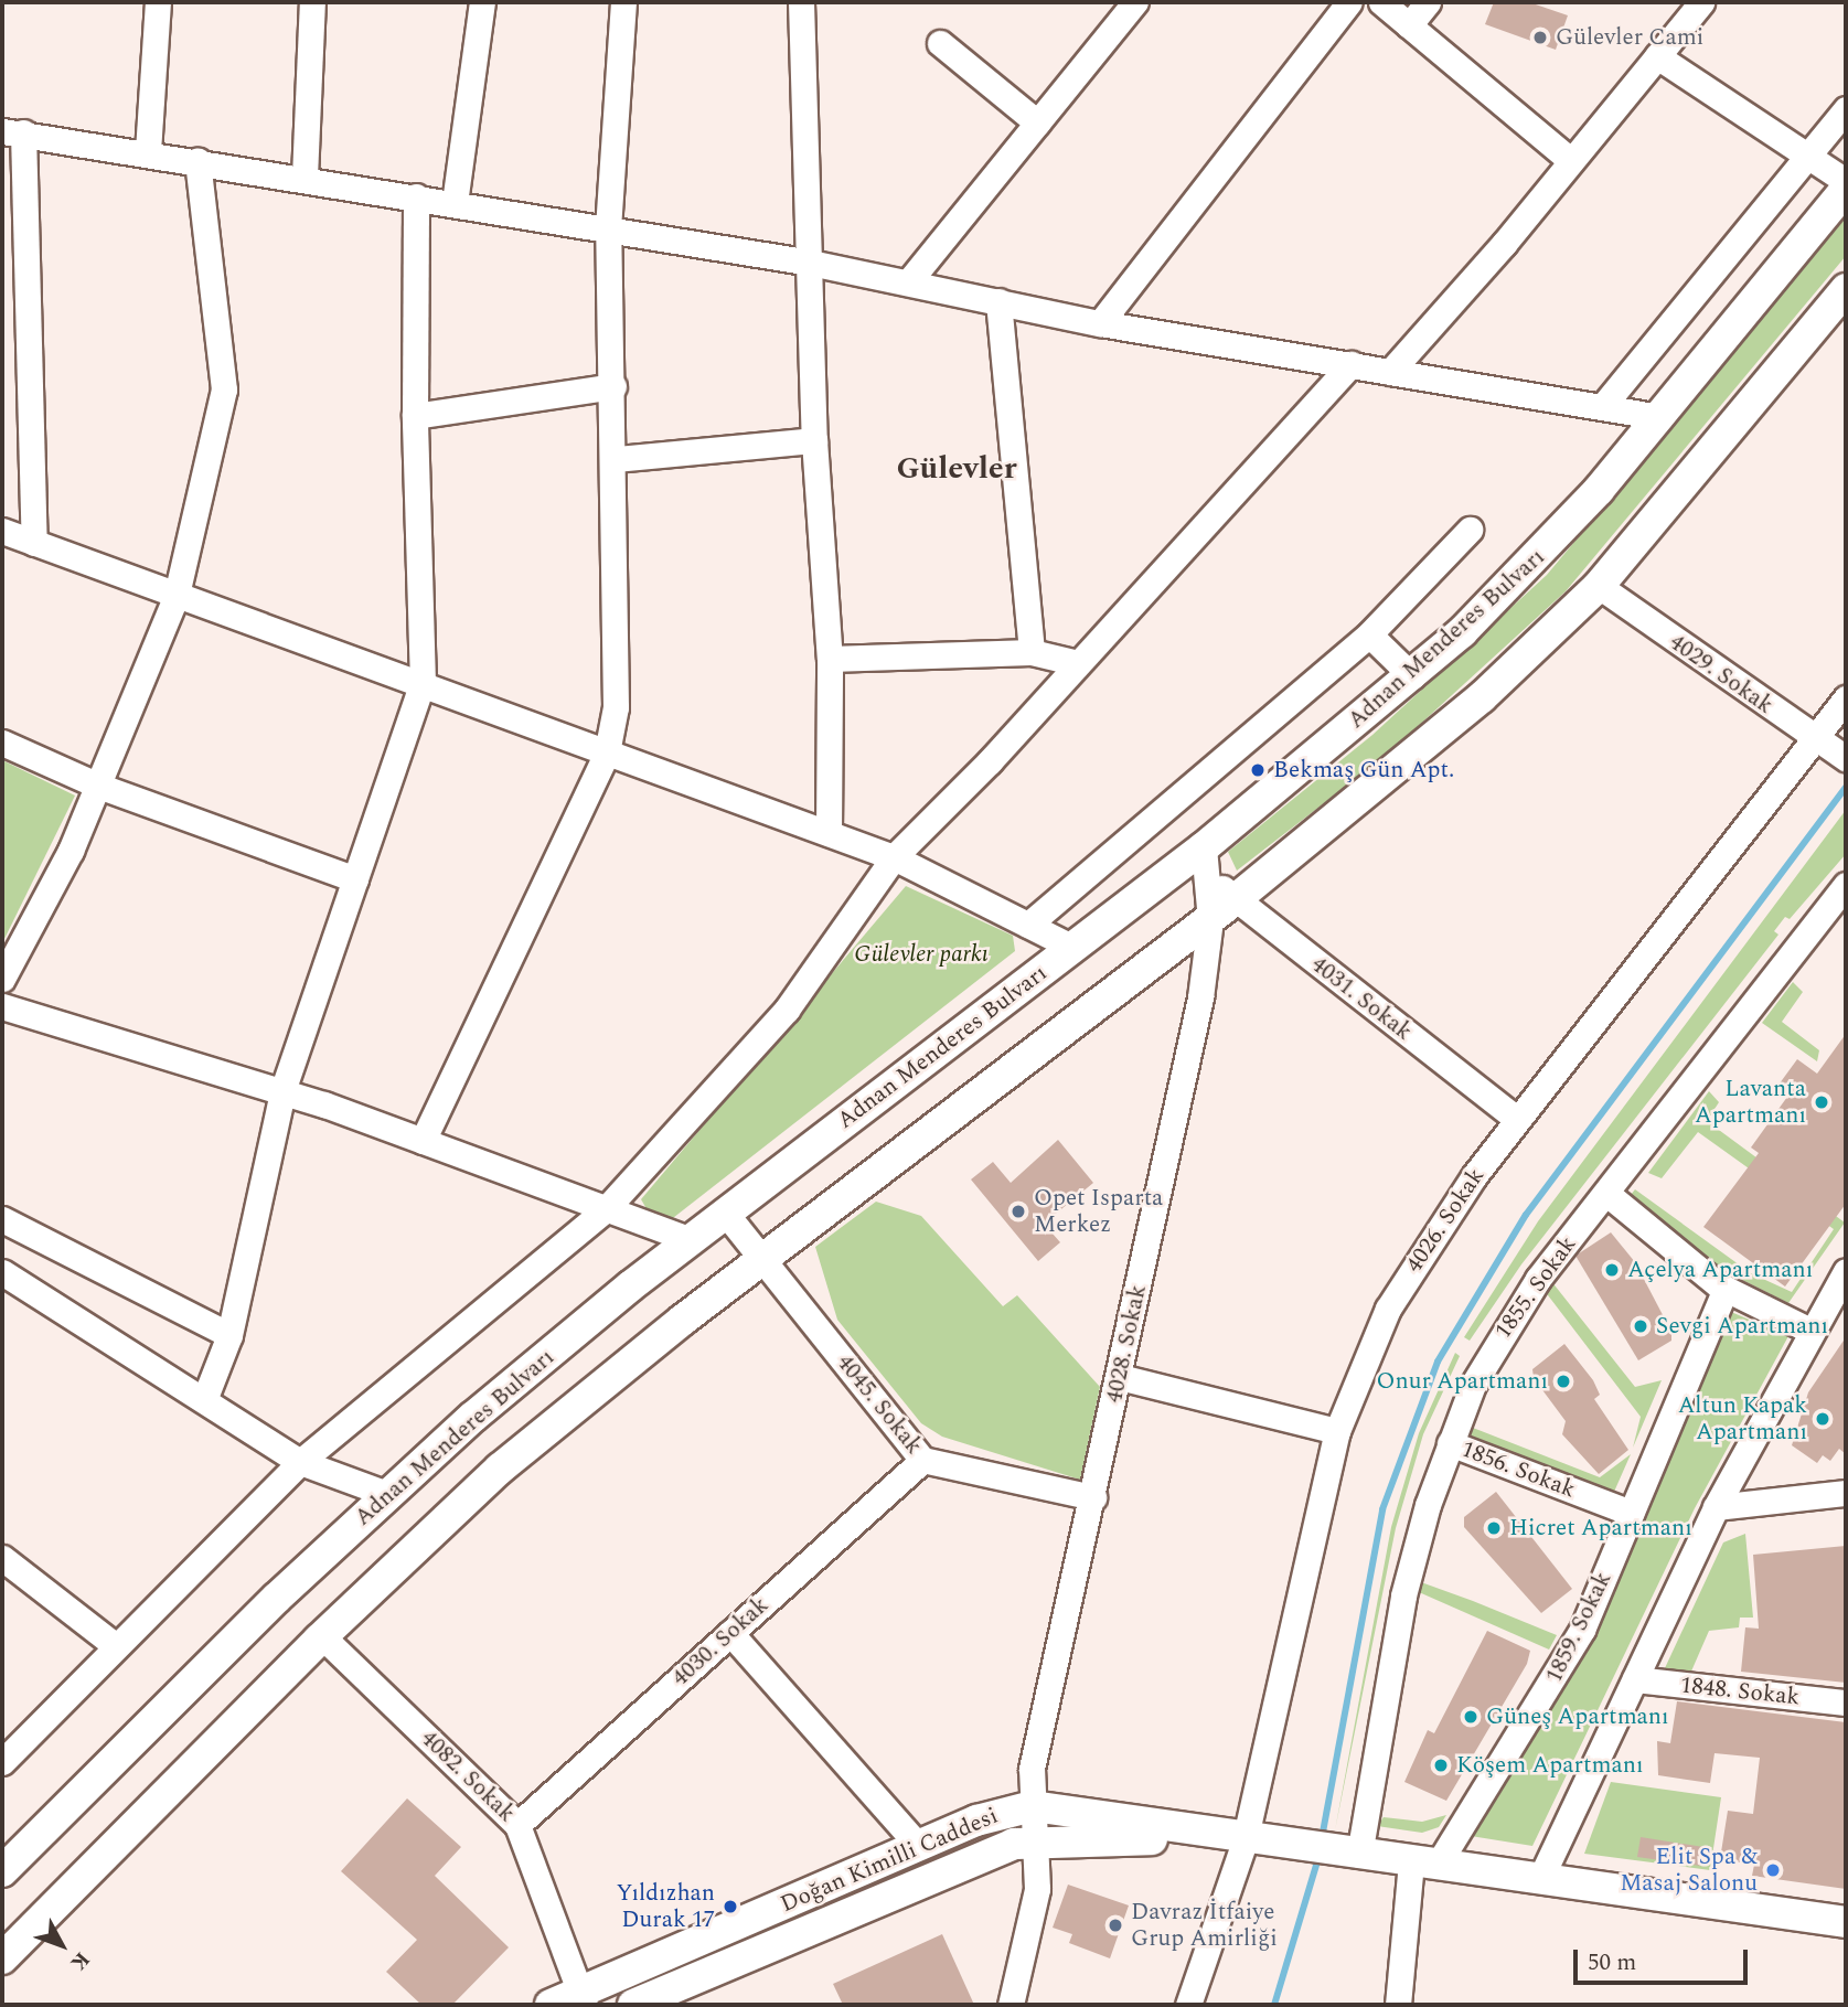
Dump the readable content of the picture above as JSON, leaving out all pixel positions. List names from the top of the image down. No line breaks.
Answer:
{"streets":{"main road":["Adnan Menderes Bulvarı","Doğan Kimilli Caddesi"],"street":["4029. Sokak","4031. Sokak","4026. Sokak","1855. Sokak","4028. Sokak","4045. Sokak","1856. Sokak","1859. Sokak","4030. Sokak","1848. Sokak","4082. Sokak"]},"crossings":[["Adnan Menderes Bulvarı","4031. Sokak"],["Adnan Menderes Bulvarı","4028. Sokak"],["Adnan Menderes Bulvarı","4045. Sokak"],["4029. Sokak","4026. Sokak"],["4031. Sokak","4026. Sokak"],["4031. Sokak","4028. Sokak"],["4026. Sokak","Doğan Kimilli Caddesi"],["1855. Sokak","1856. Sokak"],["1855. Sokak","Doğan Kimilli Caddesi"],["4028. Sokak","4045. Sokak"],["4028. Sokak","Doğan Kimilli Caddesi"],["4045. Sokak","4030. Sokak"],["1856. Sokak","1859. Sokak"],["1859. Sokak","Doğan Kimilli Caddesi"],["4030. Sokak","4082. Sokak"],["4082. Sokak","Doğan Kimilli Caddesi"]],"districts":["Gülevler"],"parks":["Gülevler parkı"],"places":["Gülevler Cami","Bekmaş Gün Apt.","Lavanta Apartmanı","Opet Isparta Merkez","Açelya Apartmanı","Sevgi Apartmanı","Onur Apartmanı","Altun Kapak Apartmanı","Hicret Apartmanı","Güneş Apartmanı","Köşem Apartmanı","Elit Spa & Masaj Salonu","Yıldızhan Durak 17","Davraz İtfaiye Grup Amirliği"],"scale_bar":"50 m","north":"bottom right"}
